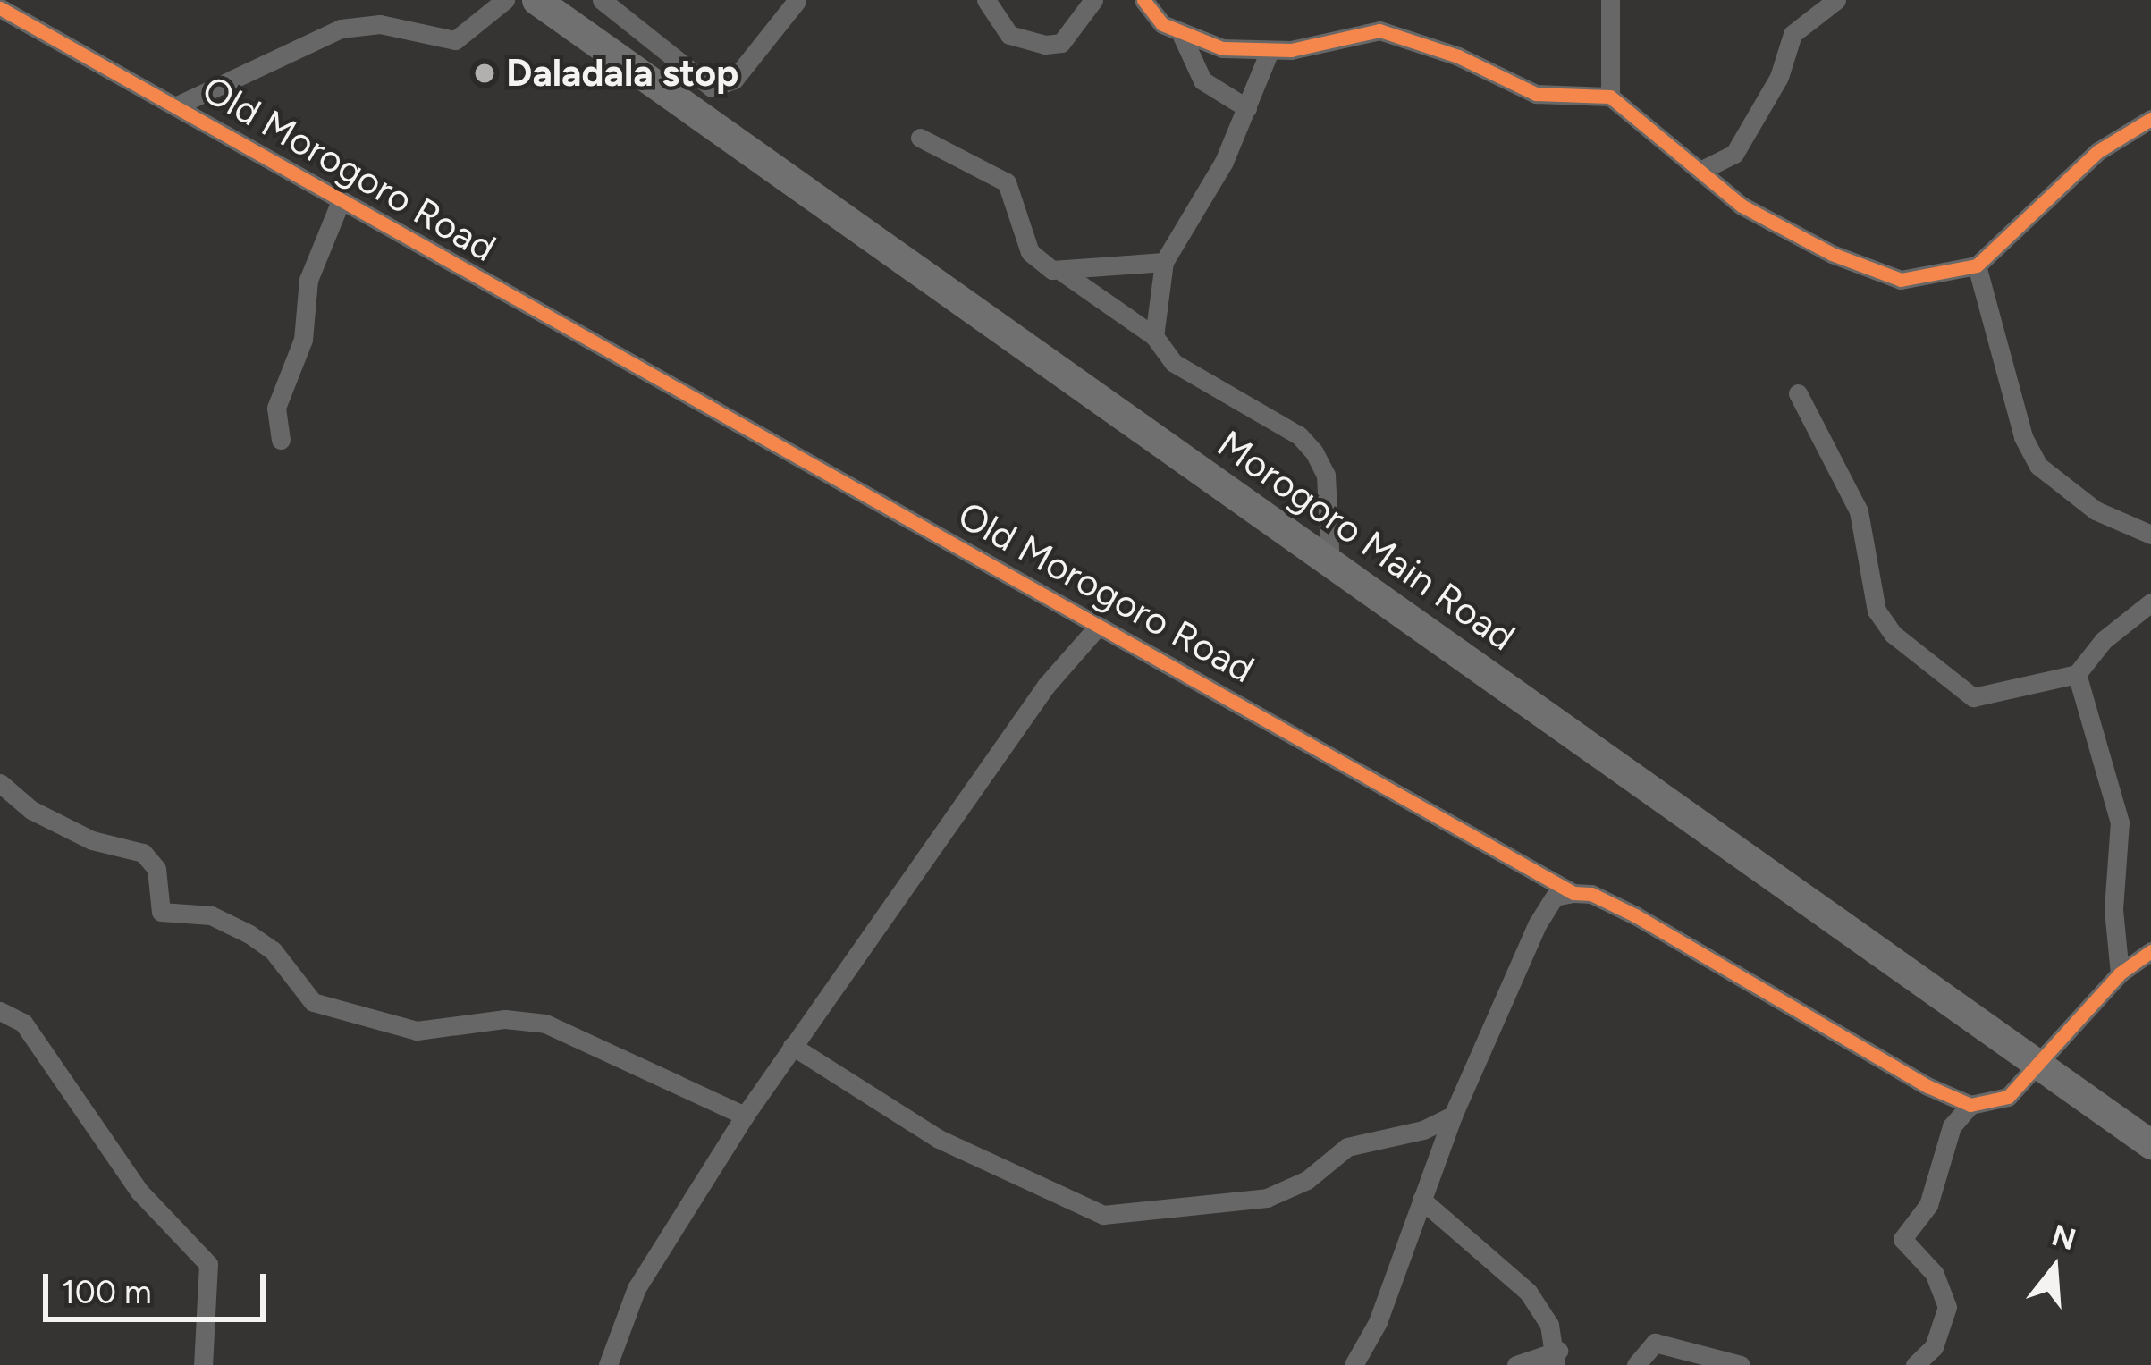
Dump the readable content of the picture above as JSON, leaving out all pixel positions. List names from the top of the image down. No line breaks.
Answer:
{"streets":{"highway":["Morogoro Main Road"],"street":["Old Morogoro Road"]},"places":["Daladala stop"],"scale_bar":"100 m","north":"top"}
